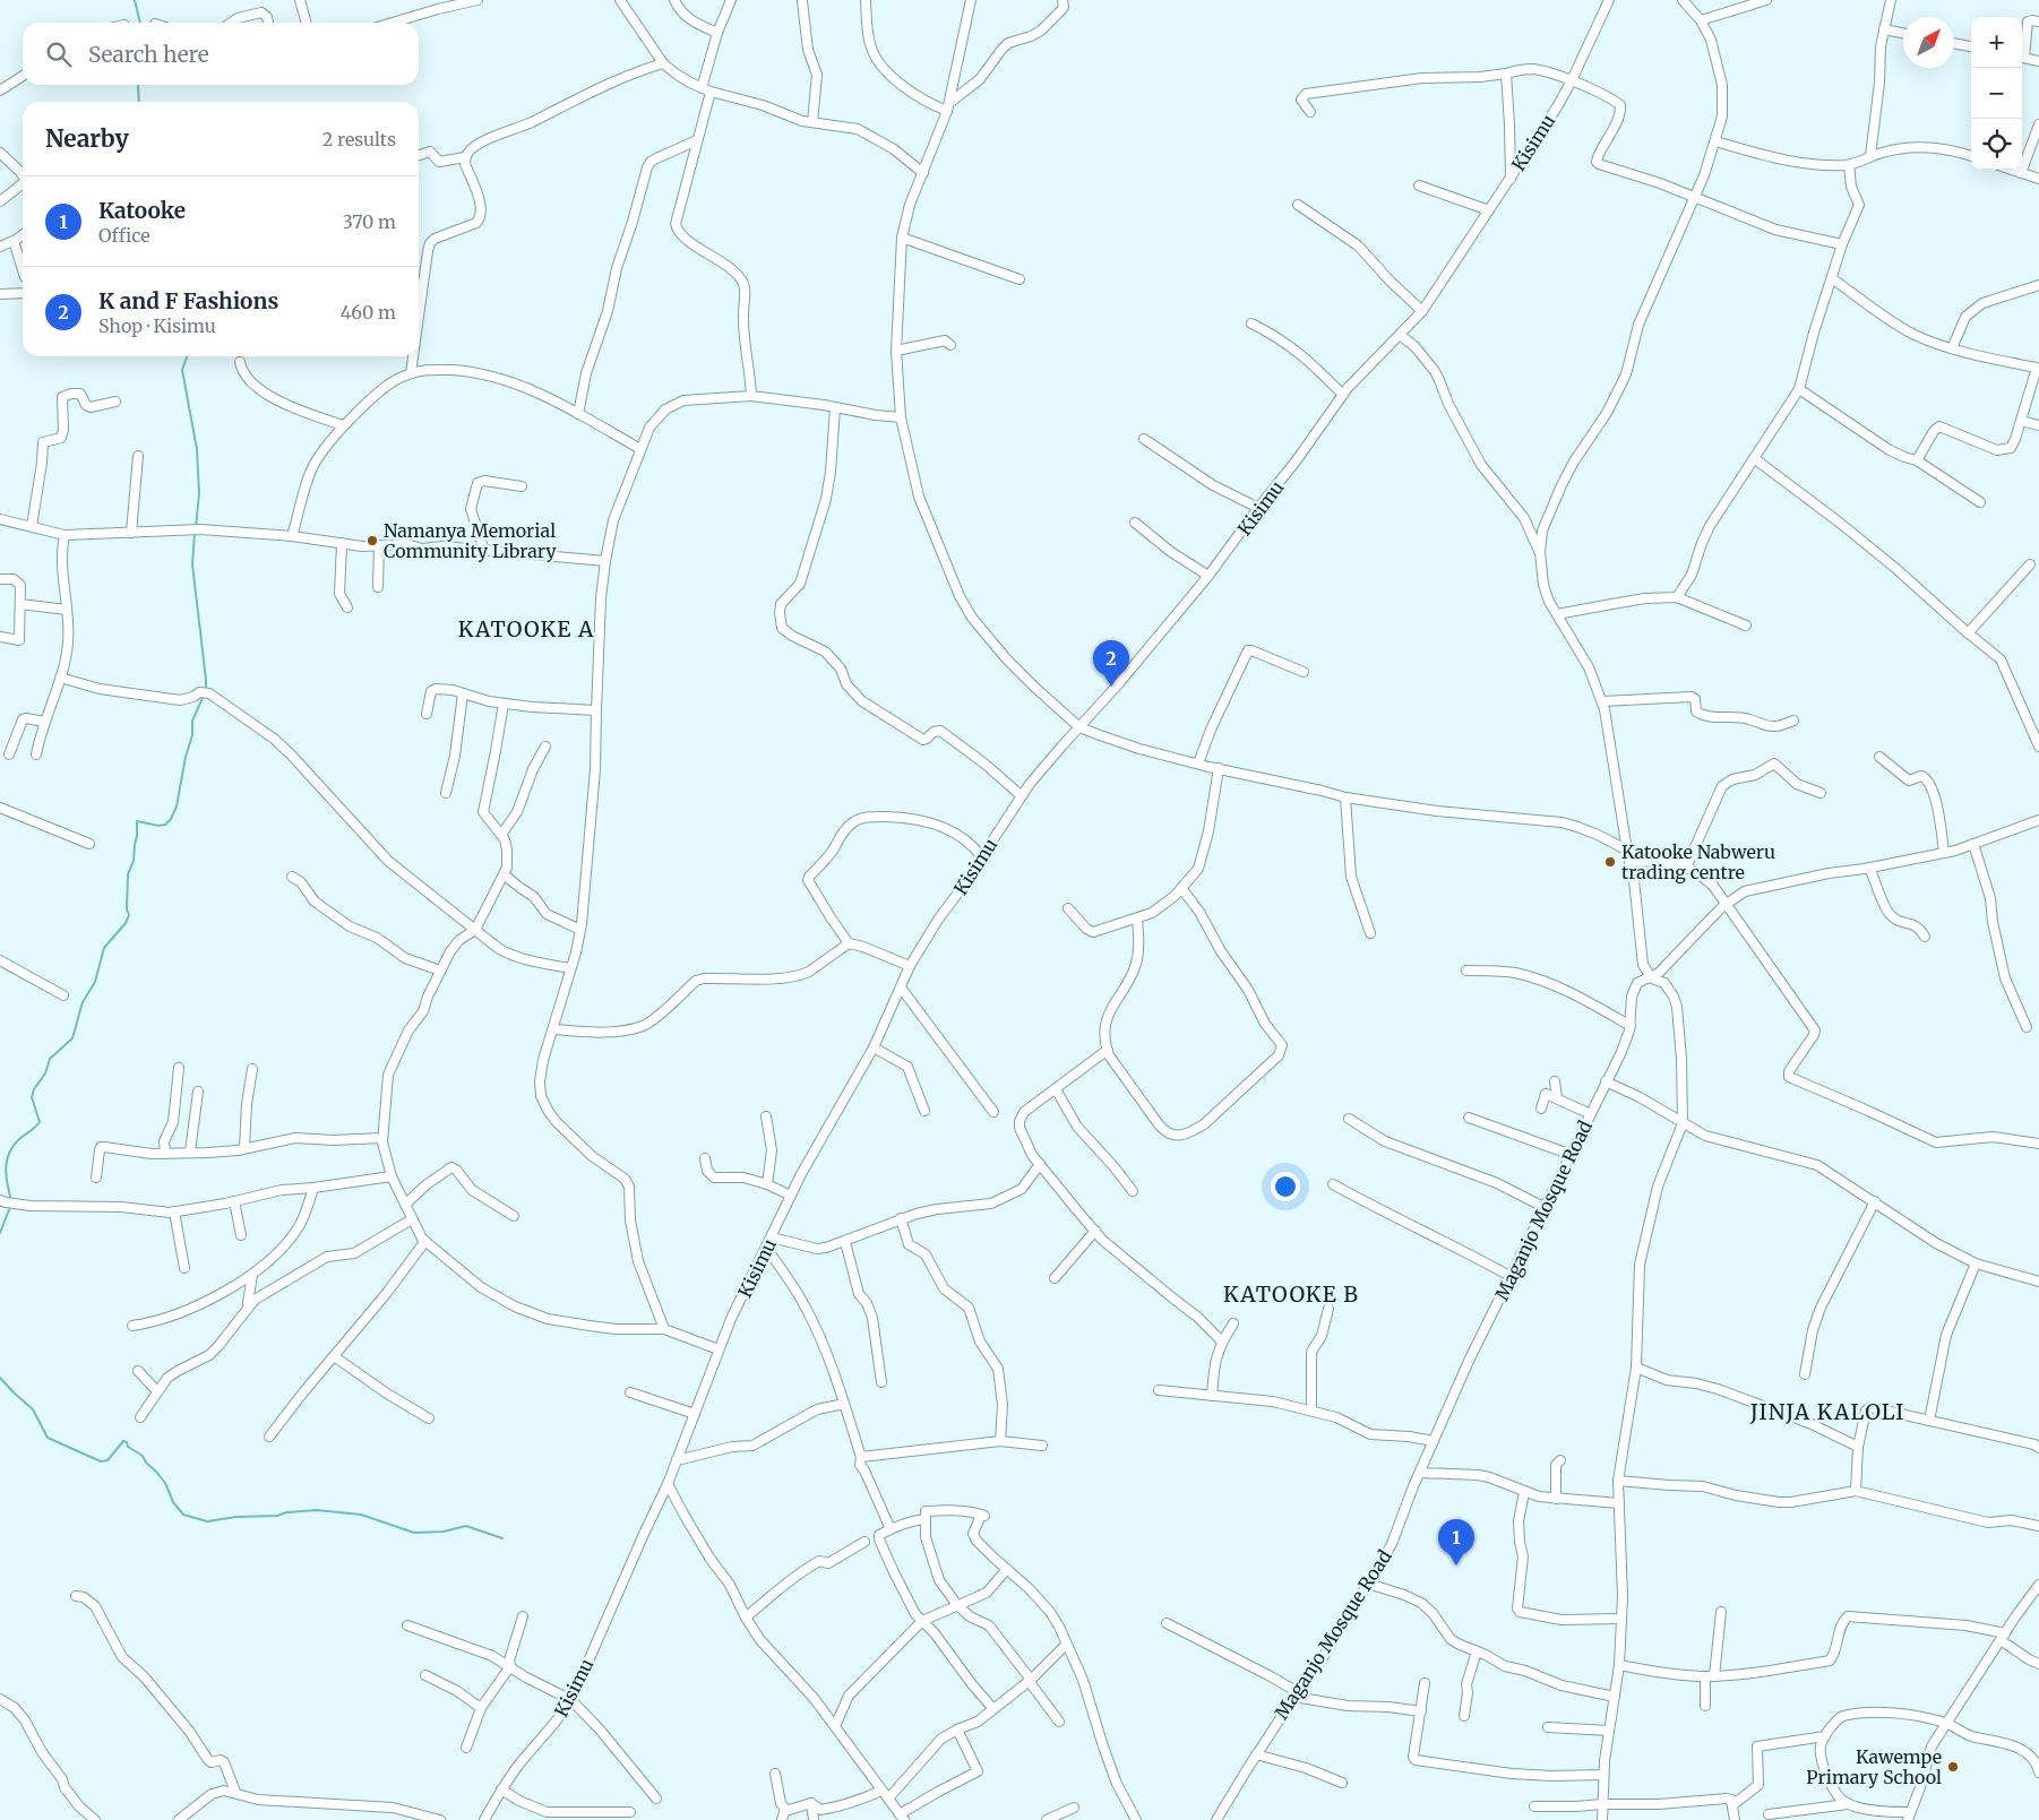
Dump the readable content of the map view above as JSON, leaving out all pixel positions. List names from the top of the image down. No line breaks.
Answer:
{"streets":{"street":["Kisimu","Maganjo Mosque Road"]},"districts":["KATOOKE A","KATOOKE B","JINJA KALOLI"],"places":["Namanya Memorial Community Library","Katooke Nabweru trading centre","Kawempe Primary School"],"north":"top right","page":{"map_buttons":["+","−"],"search":"Search here","heading":["Nearby","2 results"],"list":[{"mark":"1","name":"Katooke","note":"Office","value":"370 m"},{"mark":"2","name":"K and F Fashions","note":"Shop · Kisimu","value":"460 m"}],"pins":["2","1"]}}
